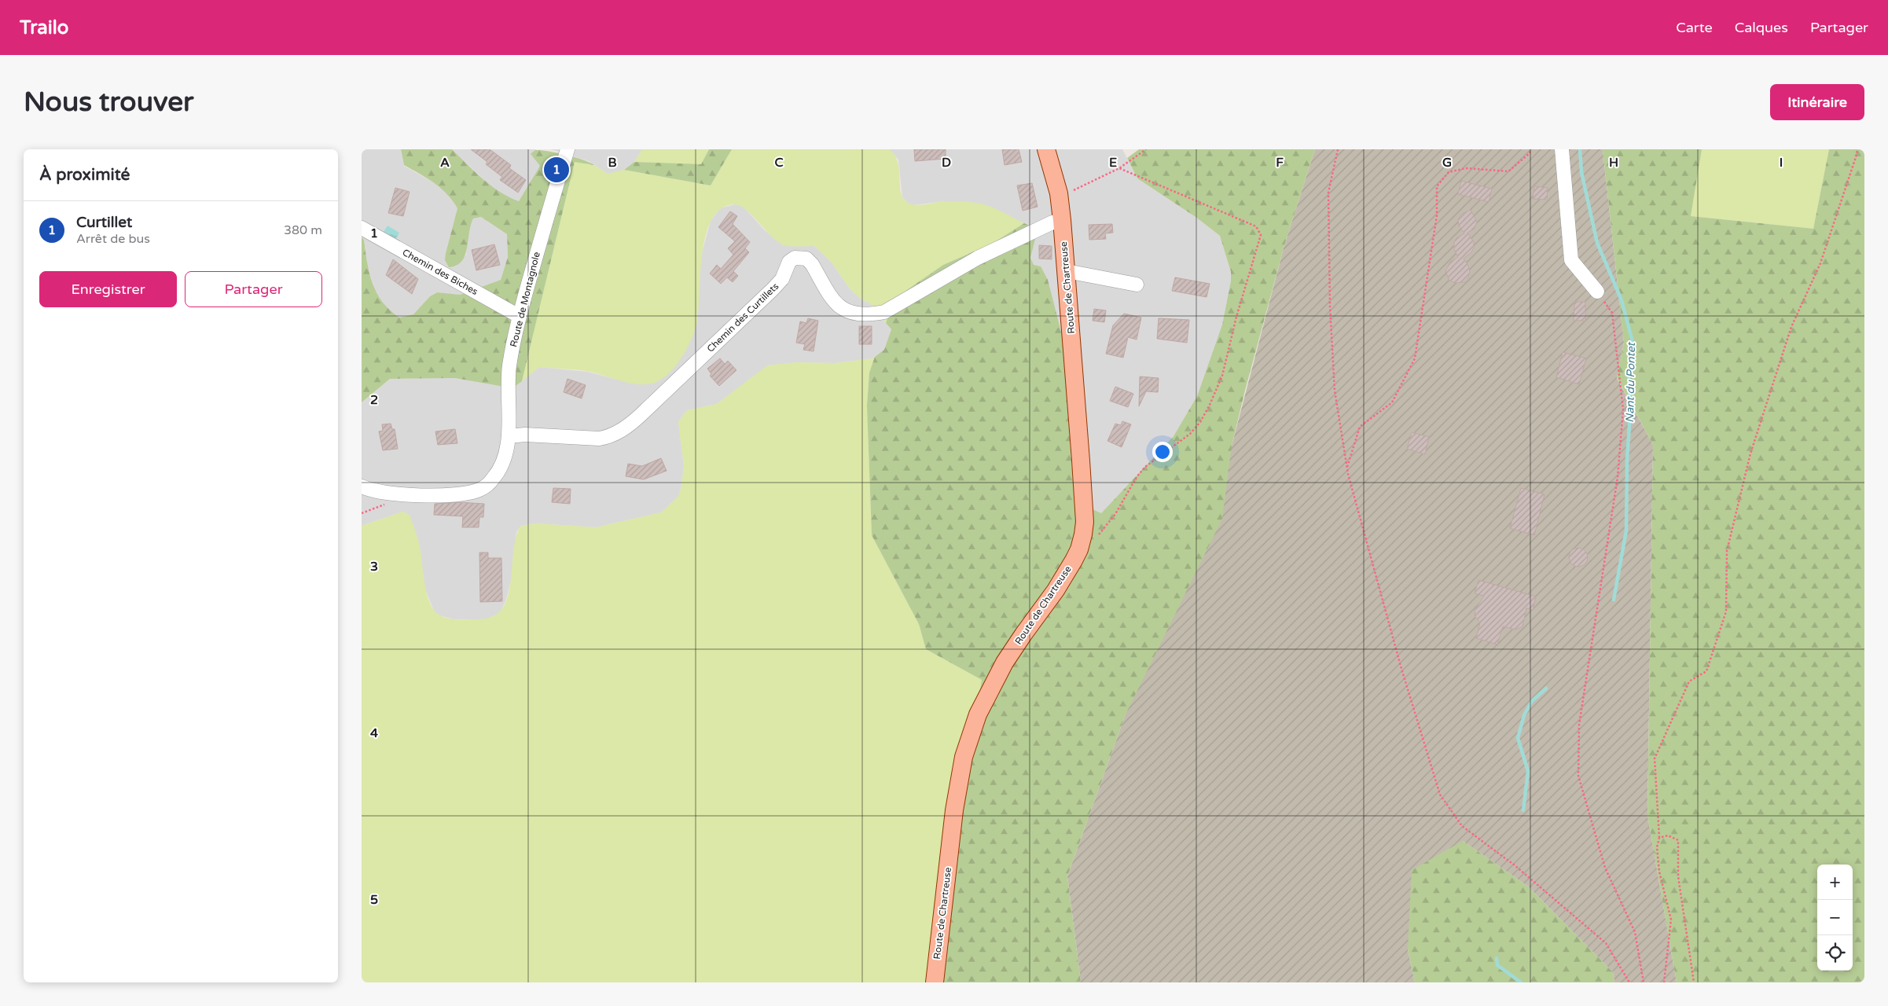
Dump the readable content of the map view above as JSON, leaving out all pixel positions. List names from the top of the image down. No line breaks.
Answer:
{"streets":{"main road":["Route de Chartreuse"],"street":["Chemin des Biches","Route de Montagnole","Chemin des Curtillets"]},"crossings":[["Chemin des Biches","Route de Montagnole"],["Route de Chartreuse","Chemin des Curtillets"],["Route de Montagnole","Chemin des Curtillets"]],"water":["Nant du Pontet"],"page":{"header":"Trailo","nav":["Carte","Calques","Partager"],"buttons":["Itinéraire",["Enregistrer","Partager"]],"title":"Nous trouver","heading":"À proximité","pins":"1","list":[{"mark":"1","name":"Curtillet","note":"Arrêt de bus","value":"380 m"}],"map_buttons":["+","−"]},"grid":{"columns":["A","B","C","D","E","F","G","H","I"],"rows":["1","2","3","4","5"]}}
